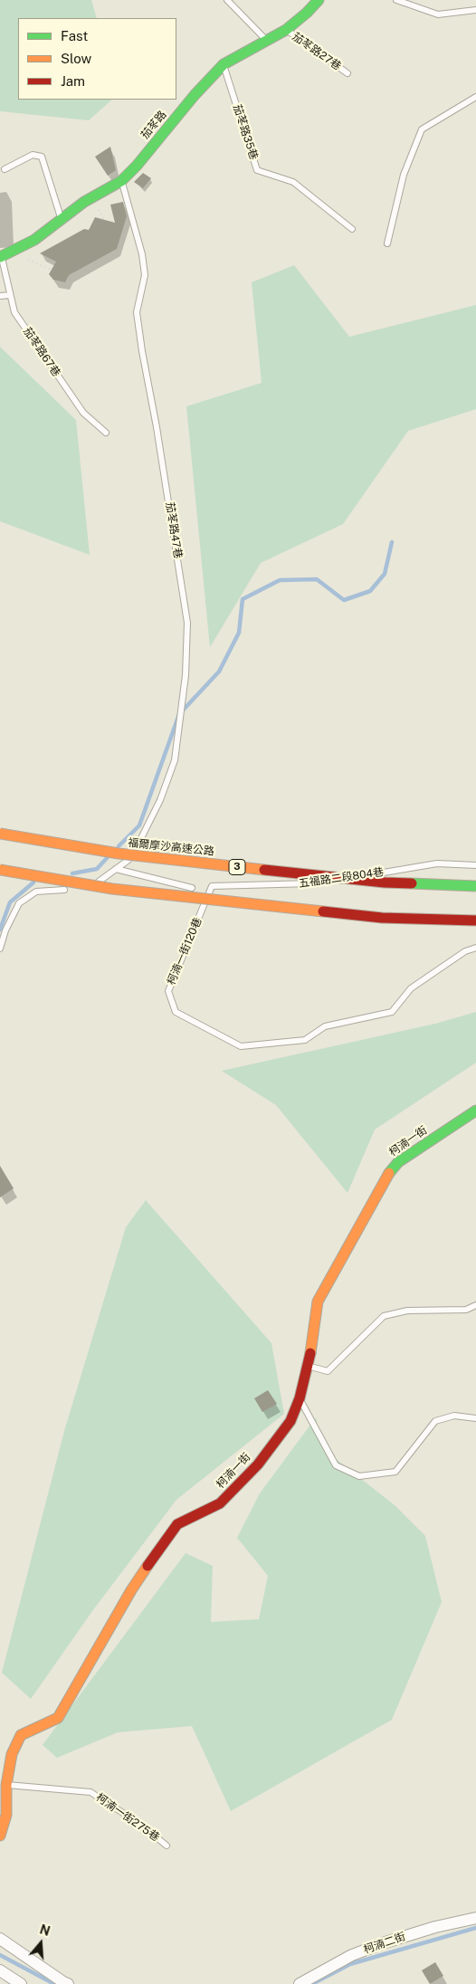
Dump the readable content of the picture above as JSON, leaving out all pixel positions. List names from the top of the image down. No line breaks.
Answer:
{"streets":{"main road":["茄苳路","福爾摩沙高速公路","3","柯湳一街"],"street":["柯湳二街"],"lane":["茄苳路27巷","茄苳路35巷","茄苳路67巷","茄苳路47巷","五福路二段804巷","柯湳一街120巷","柯湳一街275巷"]},"crossings":[["茄苳路27巷","茄苳路"],["茄苳路","茄苳路35巷"],["茄苳路","茄苳路67巷"],["茄苳路","茄苳路47巷"],["五福路二段804巷","柯湳一街120巷"],["柯湳一街","柯湳一街275巷"]],"legend":["Fast","Slow","Jam"],"north":"top"}
